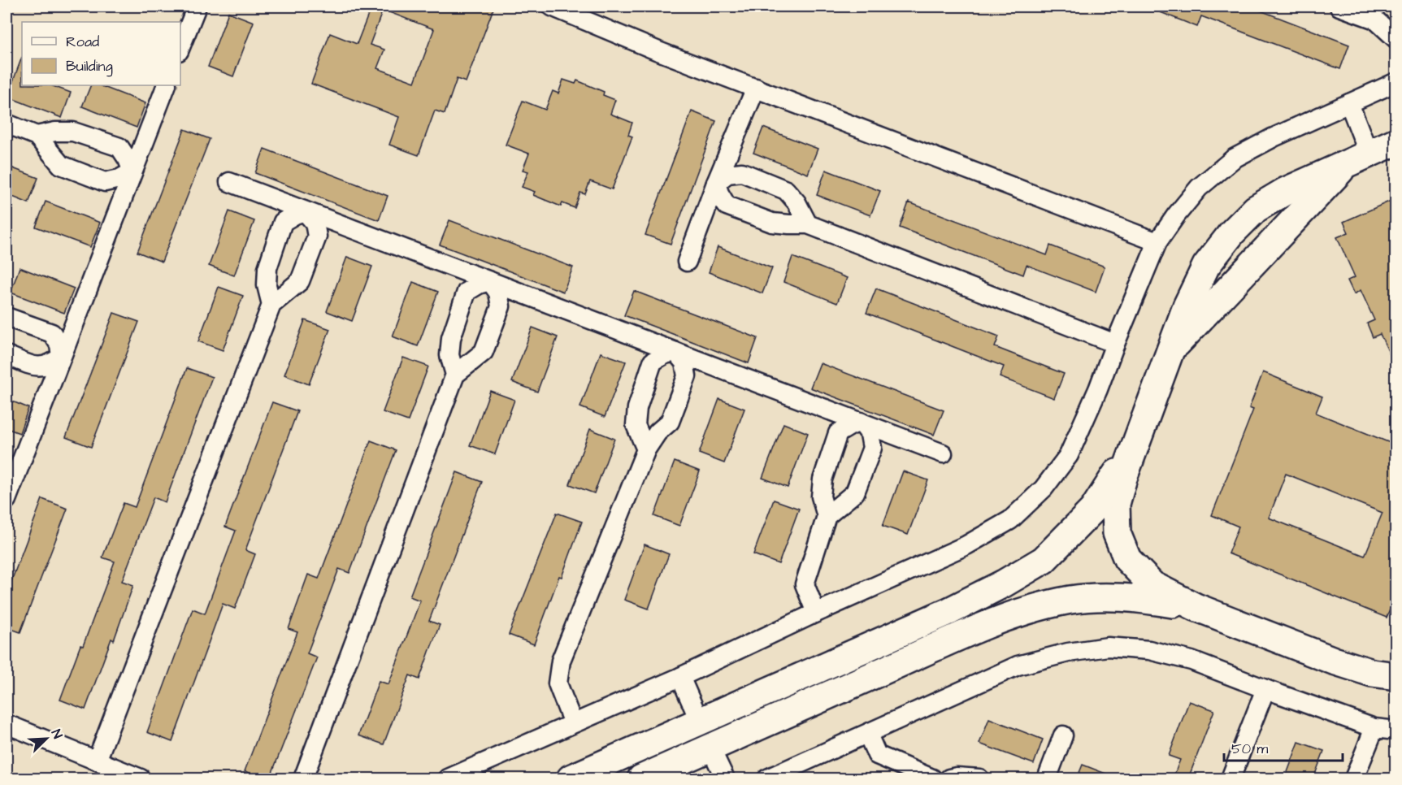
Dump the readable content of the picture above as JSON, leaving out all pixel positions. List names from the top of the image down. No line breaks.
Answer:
{"legend":["Road","Building"],"scale_bar":"50 m","north":"top right"}
